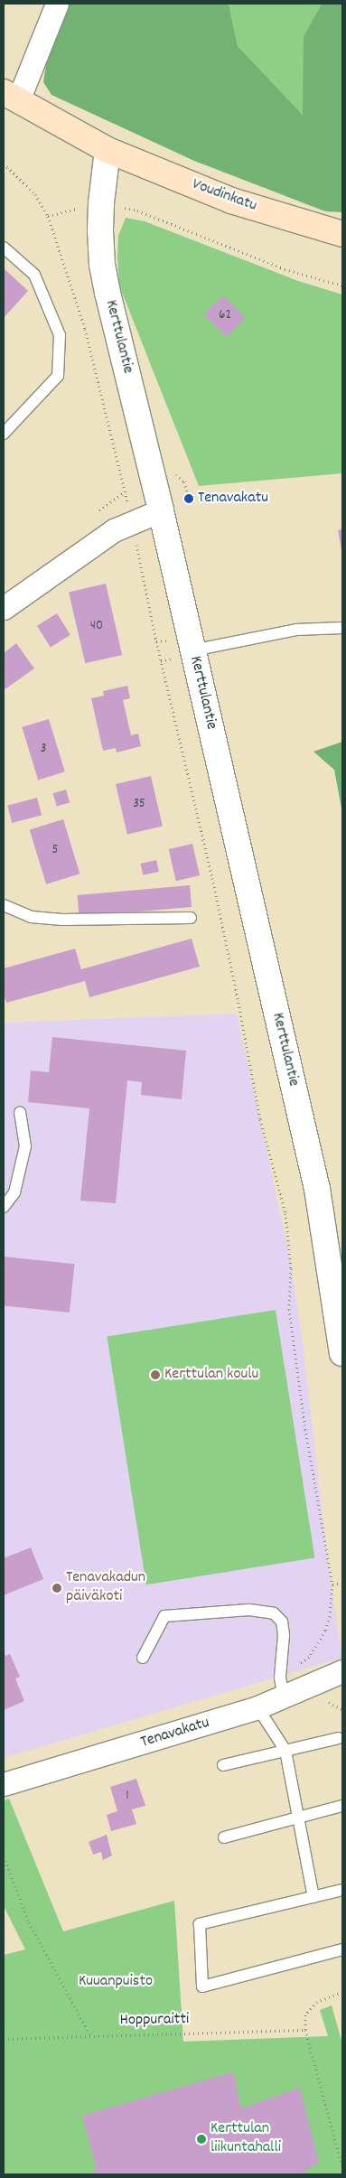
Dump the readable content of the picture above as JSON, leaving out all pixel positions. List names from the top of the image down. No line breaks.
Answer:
{"streets":{"main road":["Voudinkatu"],"street":["Kerttulantie","Tenavakatu"],"path":["Hoppuraitti"]},"crossings":[["Voudinkatu","Kerttulantie"]],"parks":["Kuuanpuisto"],"places":["Tenavakatu","Kerttulan koulu","Tenavakadun päiväkoti","Kerttulan liikuntahalli"],"house_numbers":["62","40","3","35","5","1"]}
